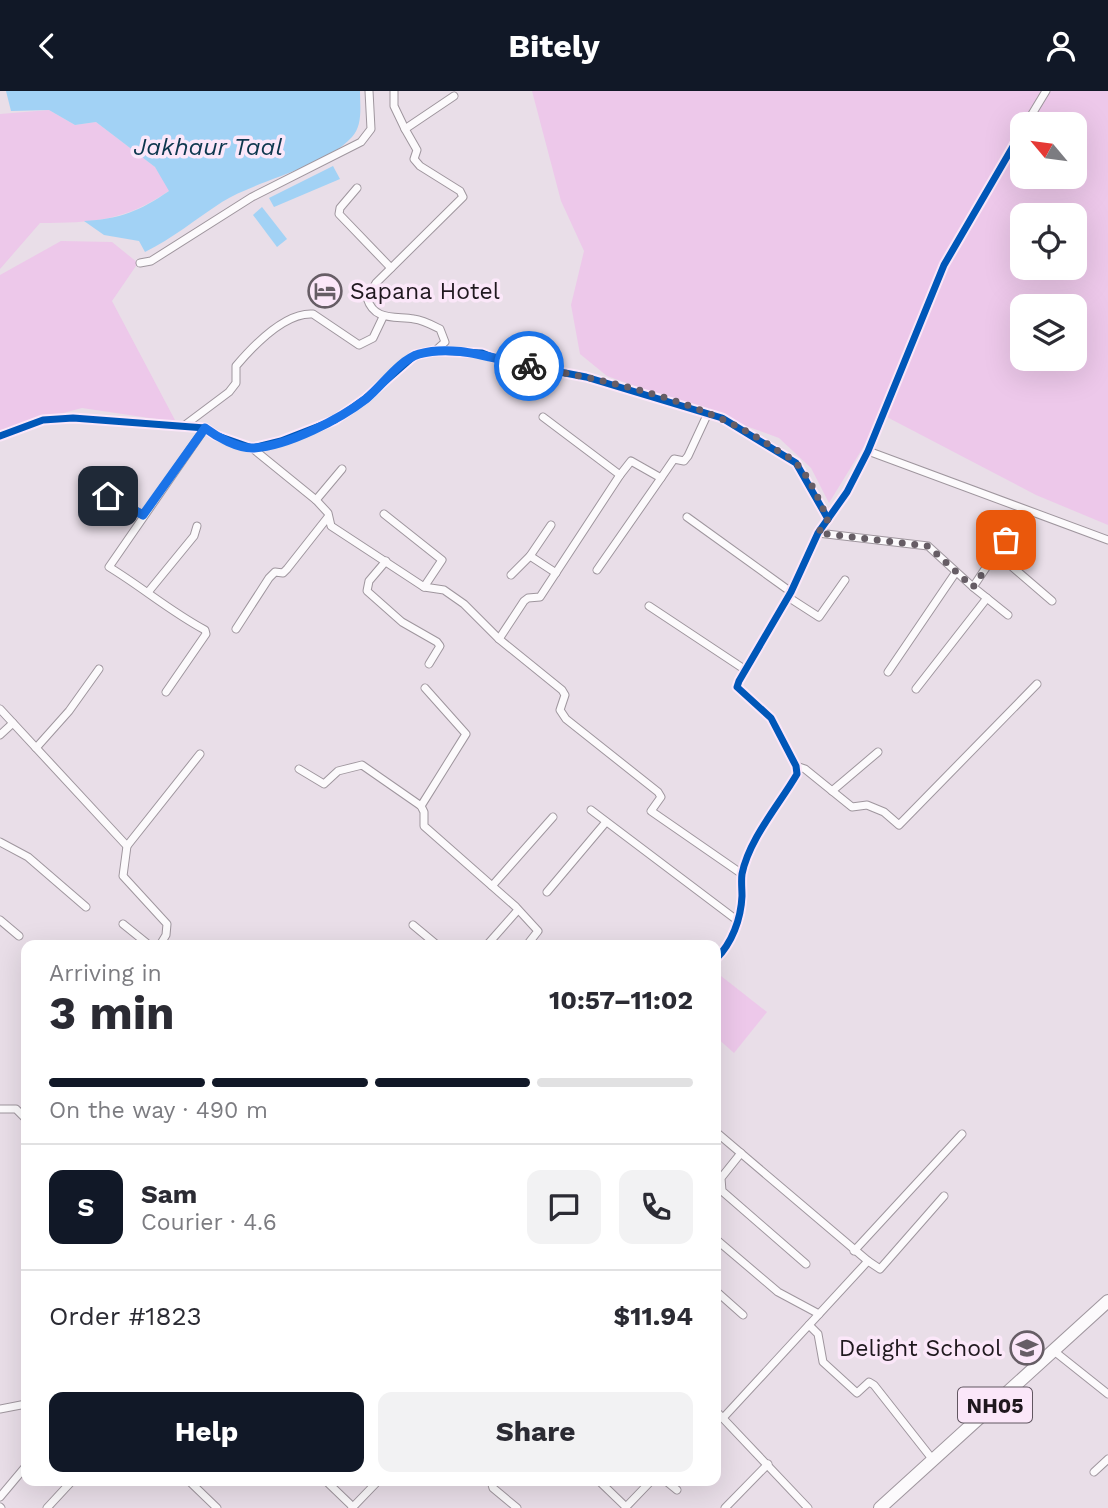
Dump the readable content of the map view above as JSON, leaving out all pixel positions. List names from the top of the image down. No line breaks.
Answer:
{"streets":{"main road":["NH05"]},"water":["Jakhaur Taal"],"places":{"hotel":["Sapana Hotel"],"school or university":["Delight School"]},"north":"top left","page":{"header":"Bitely","heading":["3 min","Arriving in","10:57–11:02"],"panel":["Sam","Courier · 4.6","Order #1823","$11.94"],"bar":"On the way · 490 m","round":"S","buttons":["Help","Share"]}}
